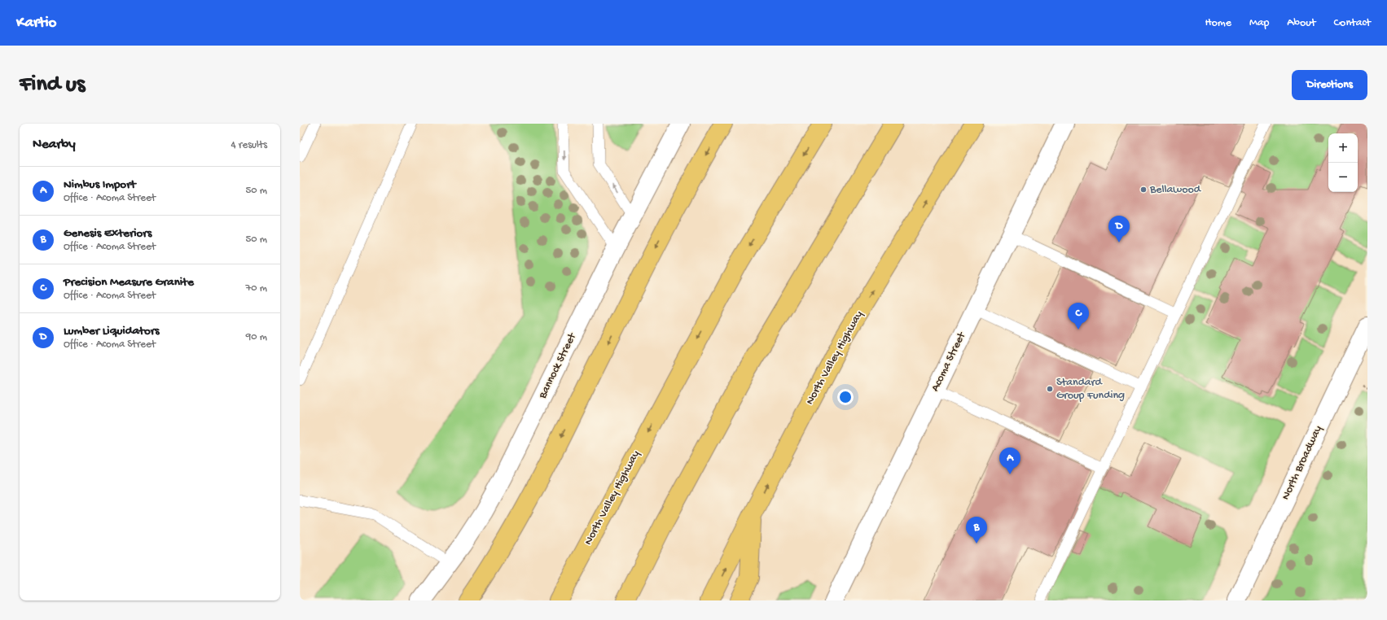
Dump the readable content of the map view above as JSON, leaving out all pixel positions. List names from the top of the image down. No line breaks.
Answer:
{"streets":{"highway":["North Valley Highway"],"street":["Acoma Street","Bannock Street","North Broadway"]},"places":["Bellawood","Standard Group Funding"],"page":{"header":"Kartio","nav":["Home","Map","About","Contact"],"buttons":"Directions","title":"Find us","heading":["Nearby","4 results"],"map_buttons":["+","−"],"list":[{"mark":"A","name":"Nimbus Import","note":"Office · Acoma Street","value":"50 m"},{"mark":"B","name":"Genesis Exteriors","note":"Office · Acoma Street","value":"50 m"},{"mark":"C","name":"Precision Measure Granite","note":"Office · Acoma Street","value":"70 m"},{"mark":"D","name":"Lumber Liquidators","note":"Office · Acoma Street","value":"90 m"}],"pins":["D","C","A","B"]}}
